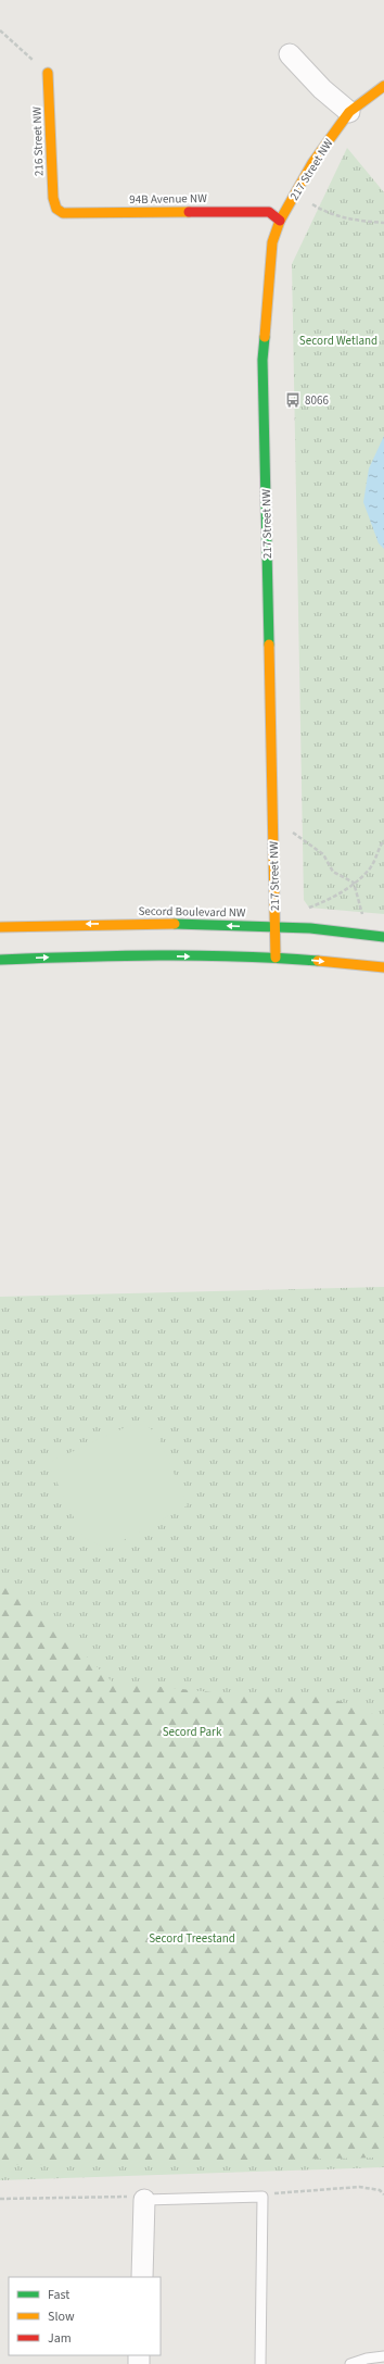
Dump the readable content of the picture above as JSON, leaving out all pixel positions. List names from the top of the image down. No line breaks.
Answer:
{"streets":{"street":["216 Street NW","217 Street NW","94B Avenue NW","Secord Boulevard NW"]},"crossings":[["216 Street NW","94B Avenue NW"],["217 Street NW","94B Avenue NW"],["217 Street NW","Secord Boulevard NW"]],"parks":["Secord Wetland","Secord Park","Secord Treestand"],"places":{"bus stop":["8066"]},"legend":["Fast","Slow","Jam"]}
